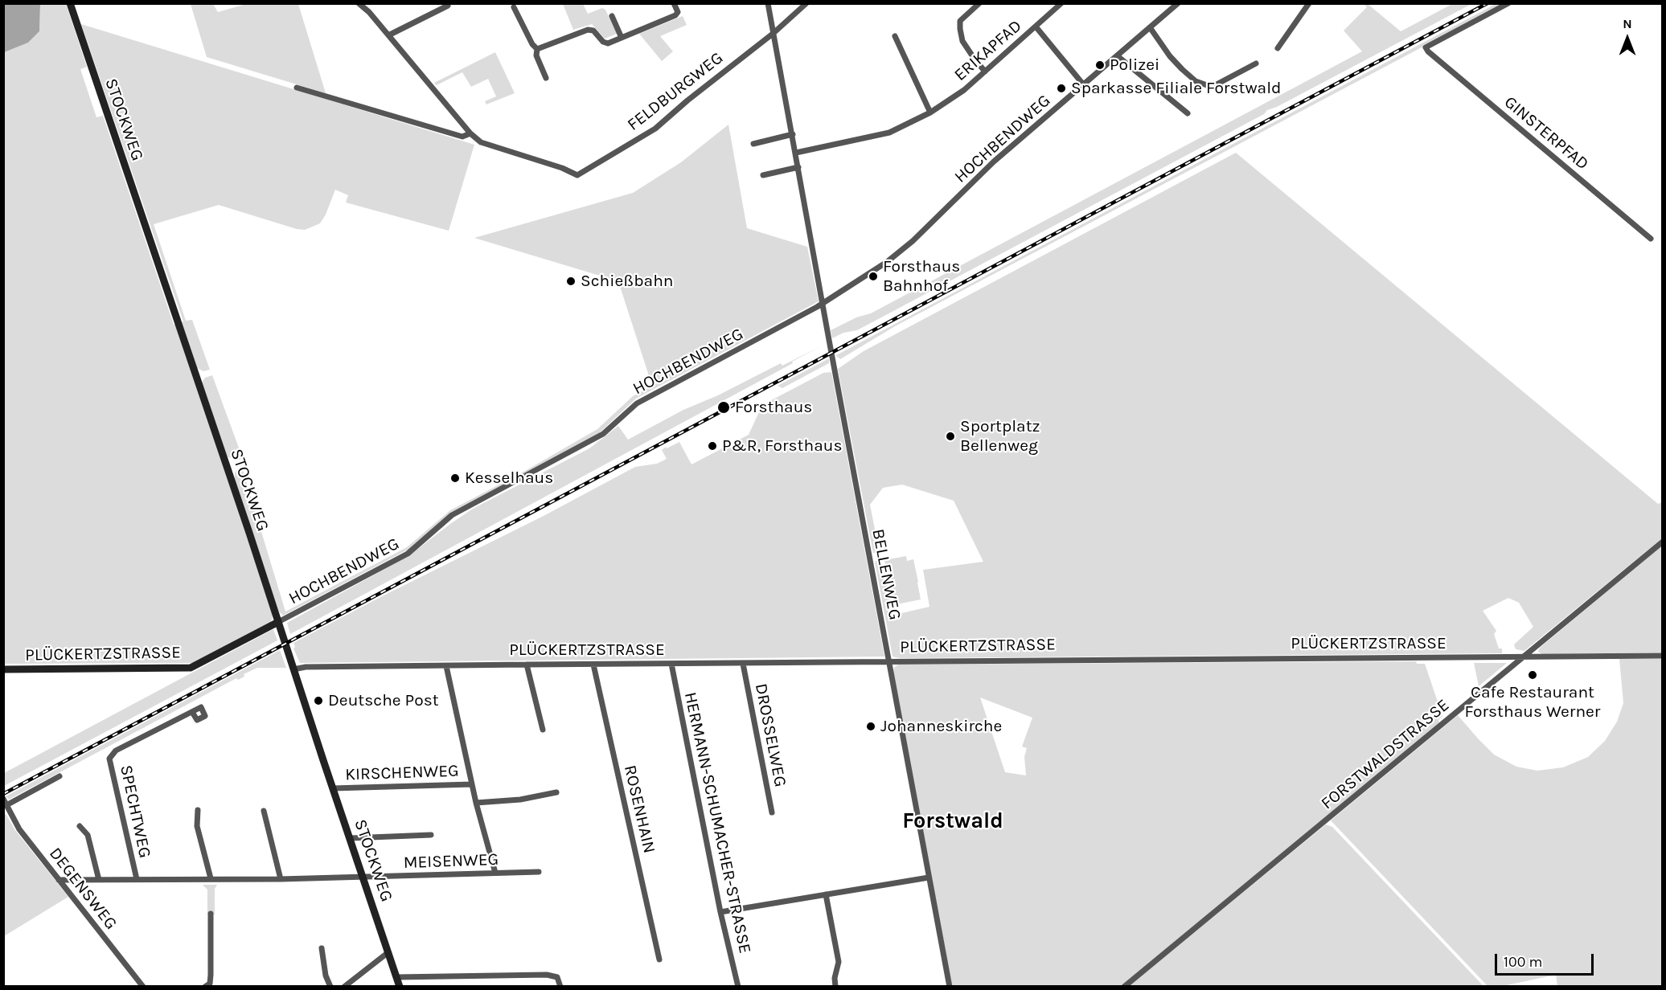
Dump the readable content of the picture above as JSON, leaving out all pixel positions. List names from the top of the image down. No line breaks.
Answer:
{"streets":{"street":["ERIKAPFAD","FELDBURGWEG","STOCKWEG","GINSTERPFAD","HOCHBENDWEG","BELLENWEG","PLÜCKERTZSTRASSE","DROSSELWEG","FORSTWALDSTRASSE","KIRSCHENWEG","ROSENHAIN","SPECHTWEG","HERMANN-SCHUMACHER-STRASSE","MEISENWEG","DEGENSWEG"]},"crossings":[["ERIKAPFAD","BELLENWEG"],["FELDBURGWEG","BELLENWEG"],["STOCKWEG","HOCHBENDWEG"],["STOCKWEG","PLÜCKERTZSTRASSE"],["STOCKWEG","KIRSCHENWEG"],["STOCKWEG","MEISENWEG"],["HOCHBENDWEG","BELLENWEG"],["HOCHBENDWEG","PLÜCKERTZSTRASSE"],["BELLENWEG","PLÜCKERTZSTRASSE"],["PLÜCKERTZSTRASSE","DROSSELWEG"],["PLÜCKERTZSTRASSE","FORSTWALDSTRASSE"],["PLÜCKERTZSTRASSE","ROSENHAIN"],["PLÜCKERTZSTRASSE","HERMANN-SCHUMACHER-STRASSE"],["SPECHTWEG","MEISENWEG"],["MEISENWEG","DEGENSWEG"]],"districts":["Forstwald"],"places":["Polizei","Sparkasse Filiale Forstwald","Forsthaus Bahnhof","Schießbahn","Forsthaus","Sportplatz Bellenweg","P&R, Forsthaus","Kesselhaus","Cafe Restaurant Forsthaus Werner","Deutsche Post","Johanneskirche"],"scale_bar":"100 m","north":"top"}
